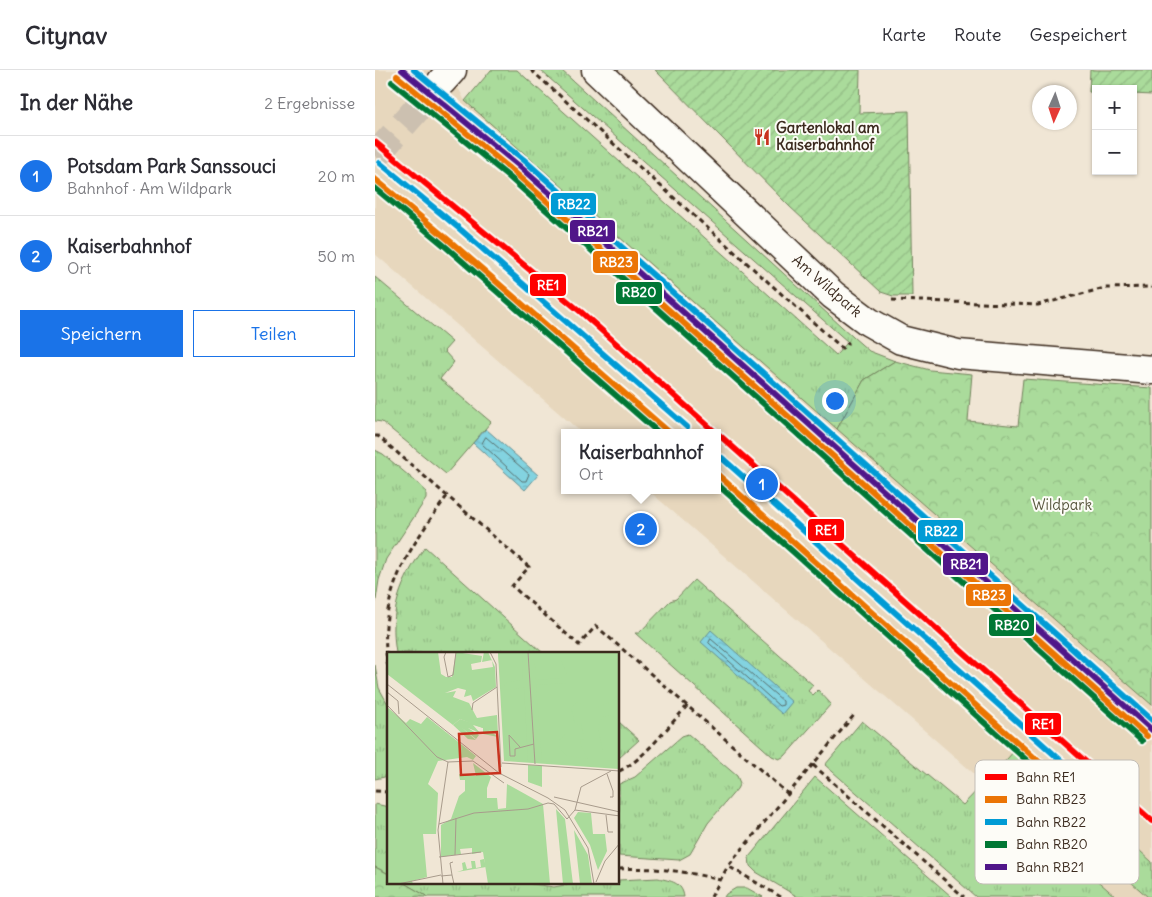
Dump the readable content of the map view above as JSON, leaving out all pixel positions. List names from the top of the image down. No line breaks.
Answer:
{"streets":{"street":["Am Wildpark"]},"parks":["Wildpark"],"places":{"restaurant":["Gartenlokal am Kaiserbahnhof"]},"lines":["rail line RB21","rail line RB22","rail line RB23","rail line RB20","rail line RE1"],"legend":["Bahn RE1","Bahn RB23","Bahn RB22","Bahn RB20","Bahn RB21"],"north":"bottom","page":{"header":"Citynav","nav":["Karte","Route","Gespeichert"],"heading":["In der Nähe","2 Ergebnisse"],"map_buttons":["+","−"],"list":[{"mark":"1","name":"Potsdam Park Sanssouci","note":"Bahnhof · Am Wildpark","value":"20 m"},{"mark":"2","name":"Kaiserbahnhof","note":"Ort","value":"50 m"}],"buttons":["Speichern","Teilen"],"popup":["Kaiserbahnhof","Ort"],"pins":["1","2"]}}
